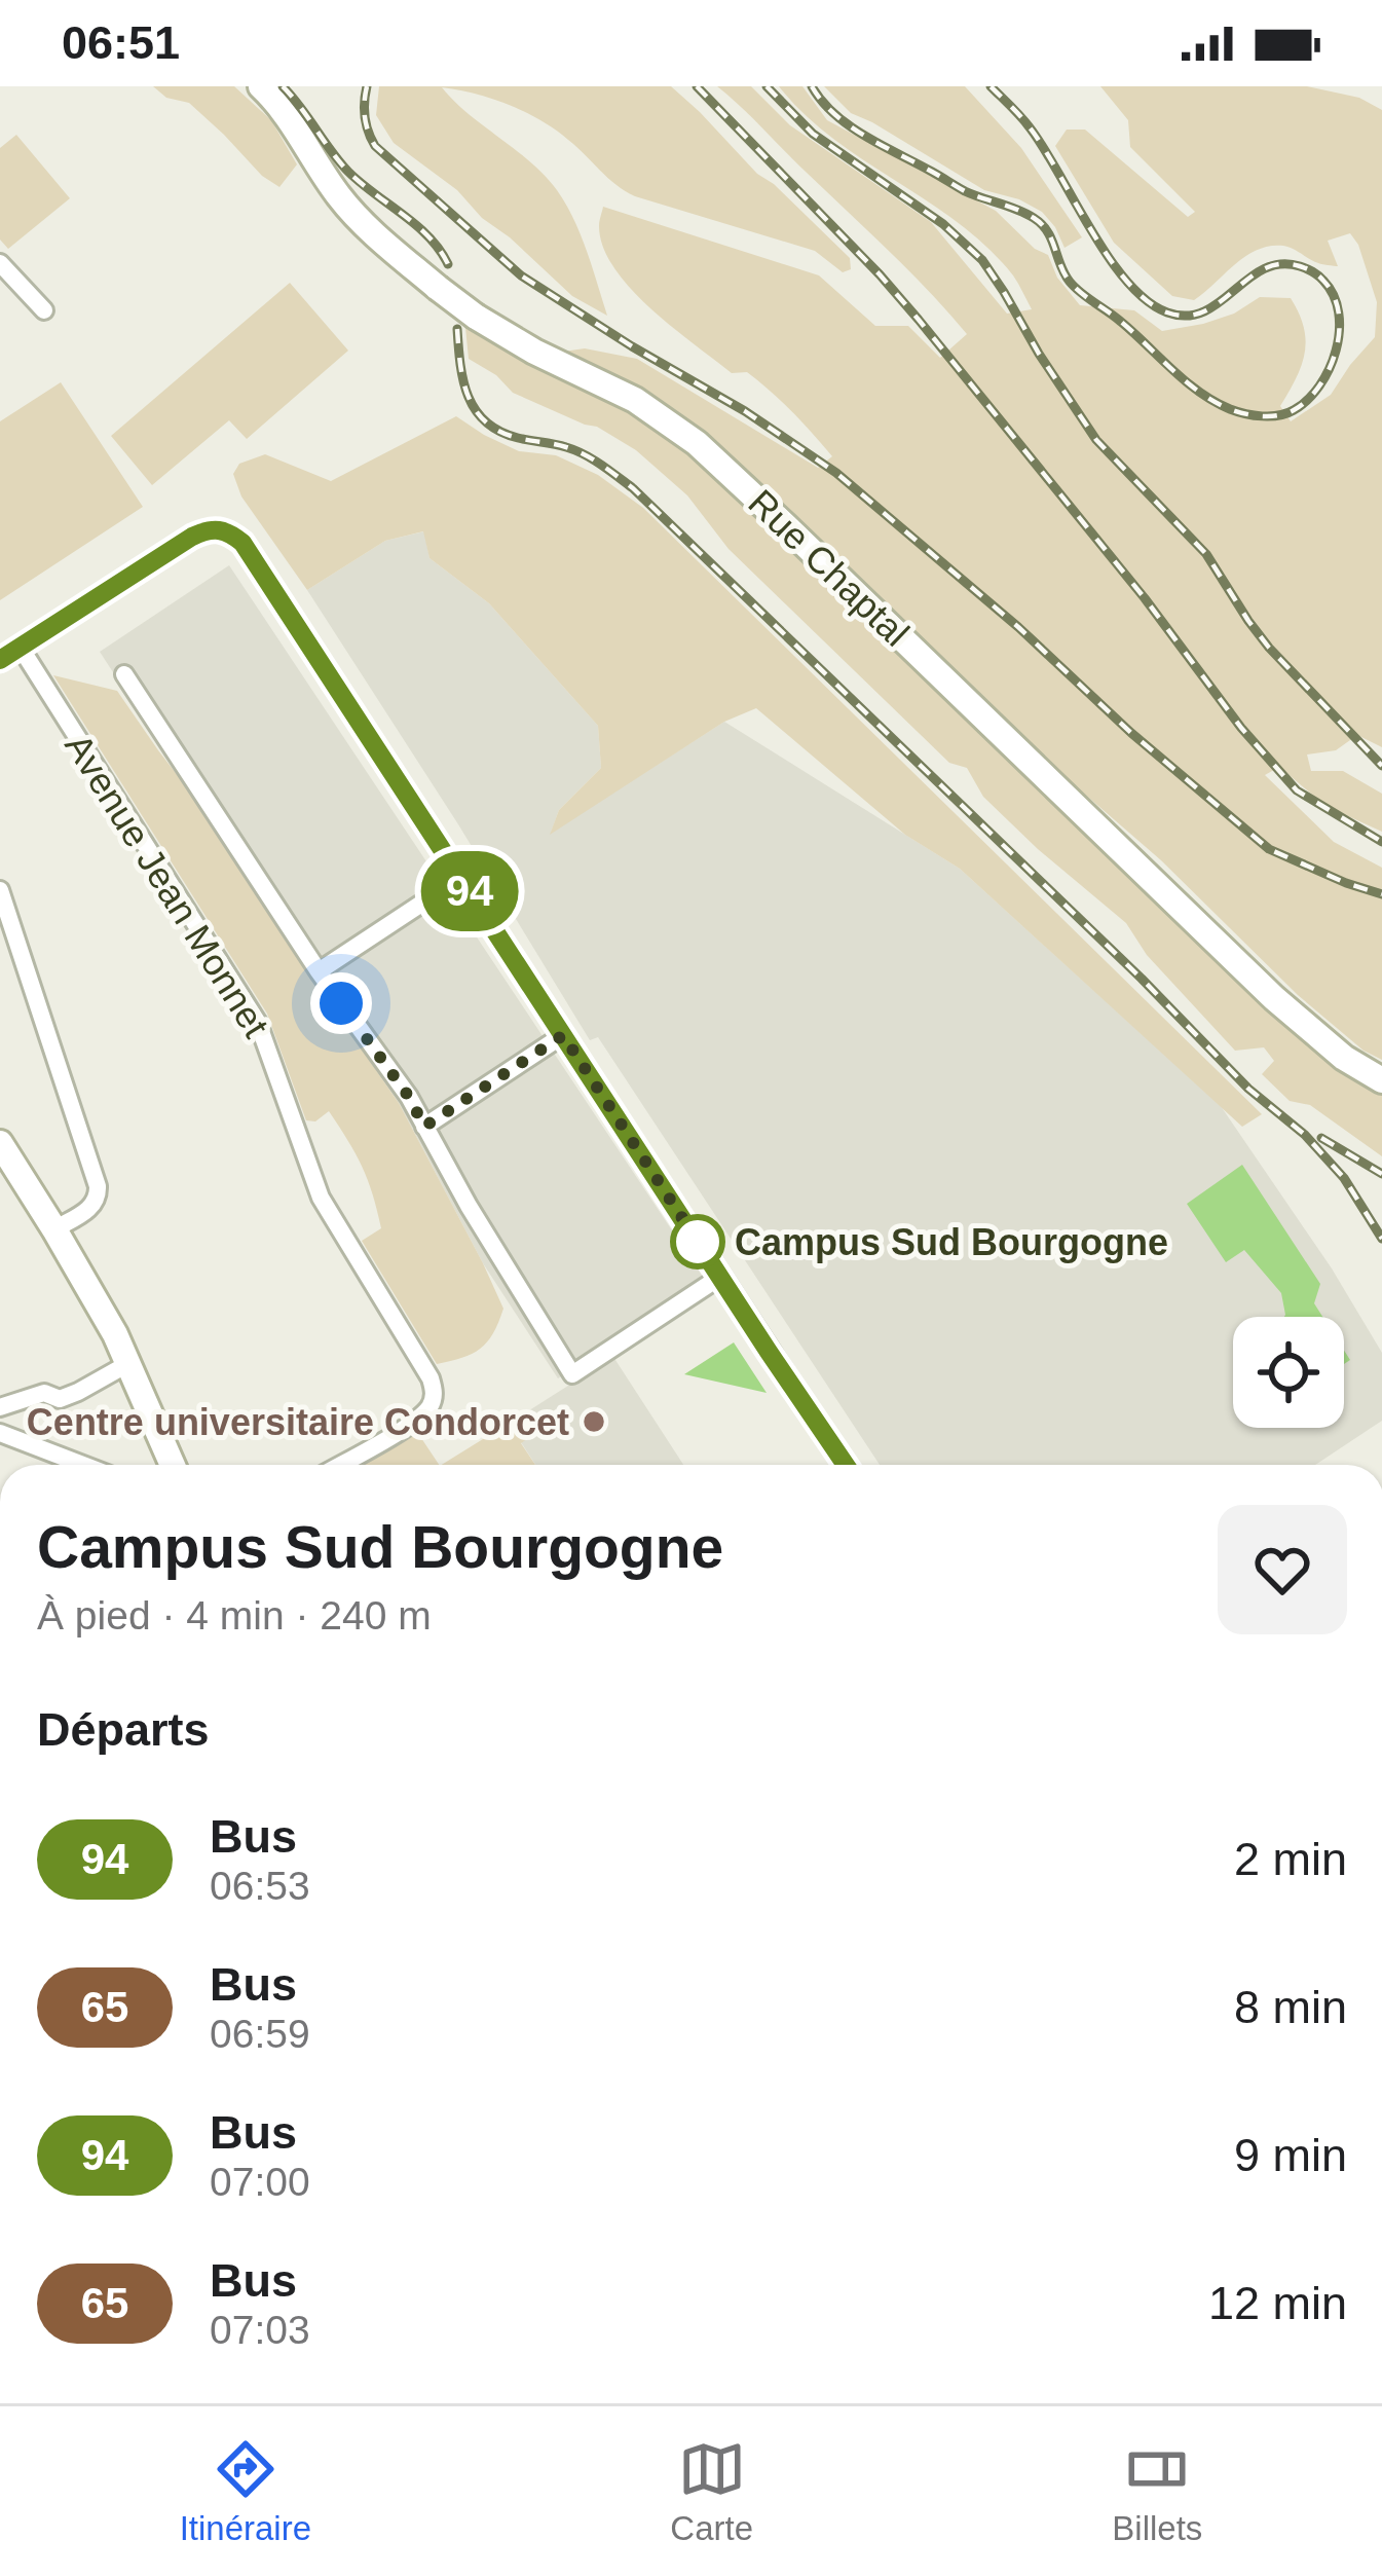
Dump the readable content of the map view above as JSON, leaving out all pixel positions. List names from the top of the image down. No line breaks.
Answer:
{"streets":{"street":["Rue Chaptal","Avenue Jean Monnet"]},"places":["Campus Sud Bourgogne","Centre universitaire Condorcet"],"lines":["bus line 94"],"page":{"status":"06:51","on_map":"94","heading":[["Campus Sud Bourgogne","À pied · 4 min · 240 m"],"Départs"],"list":[{"mark":"94","name":"Bus","note":"06:53","value":"2 min"},{"mark":"65","name":"Bus","note":"06:59","value":"8 min"},{"mark":"94","name":"Bus","note":"07:00","value":"9 min"},{"mark":"65","name":"Bus","note":"07:03","value":"12 min"}],"tabs":["Itinéraire","Carte","Billets"]}}
